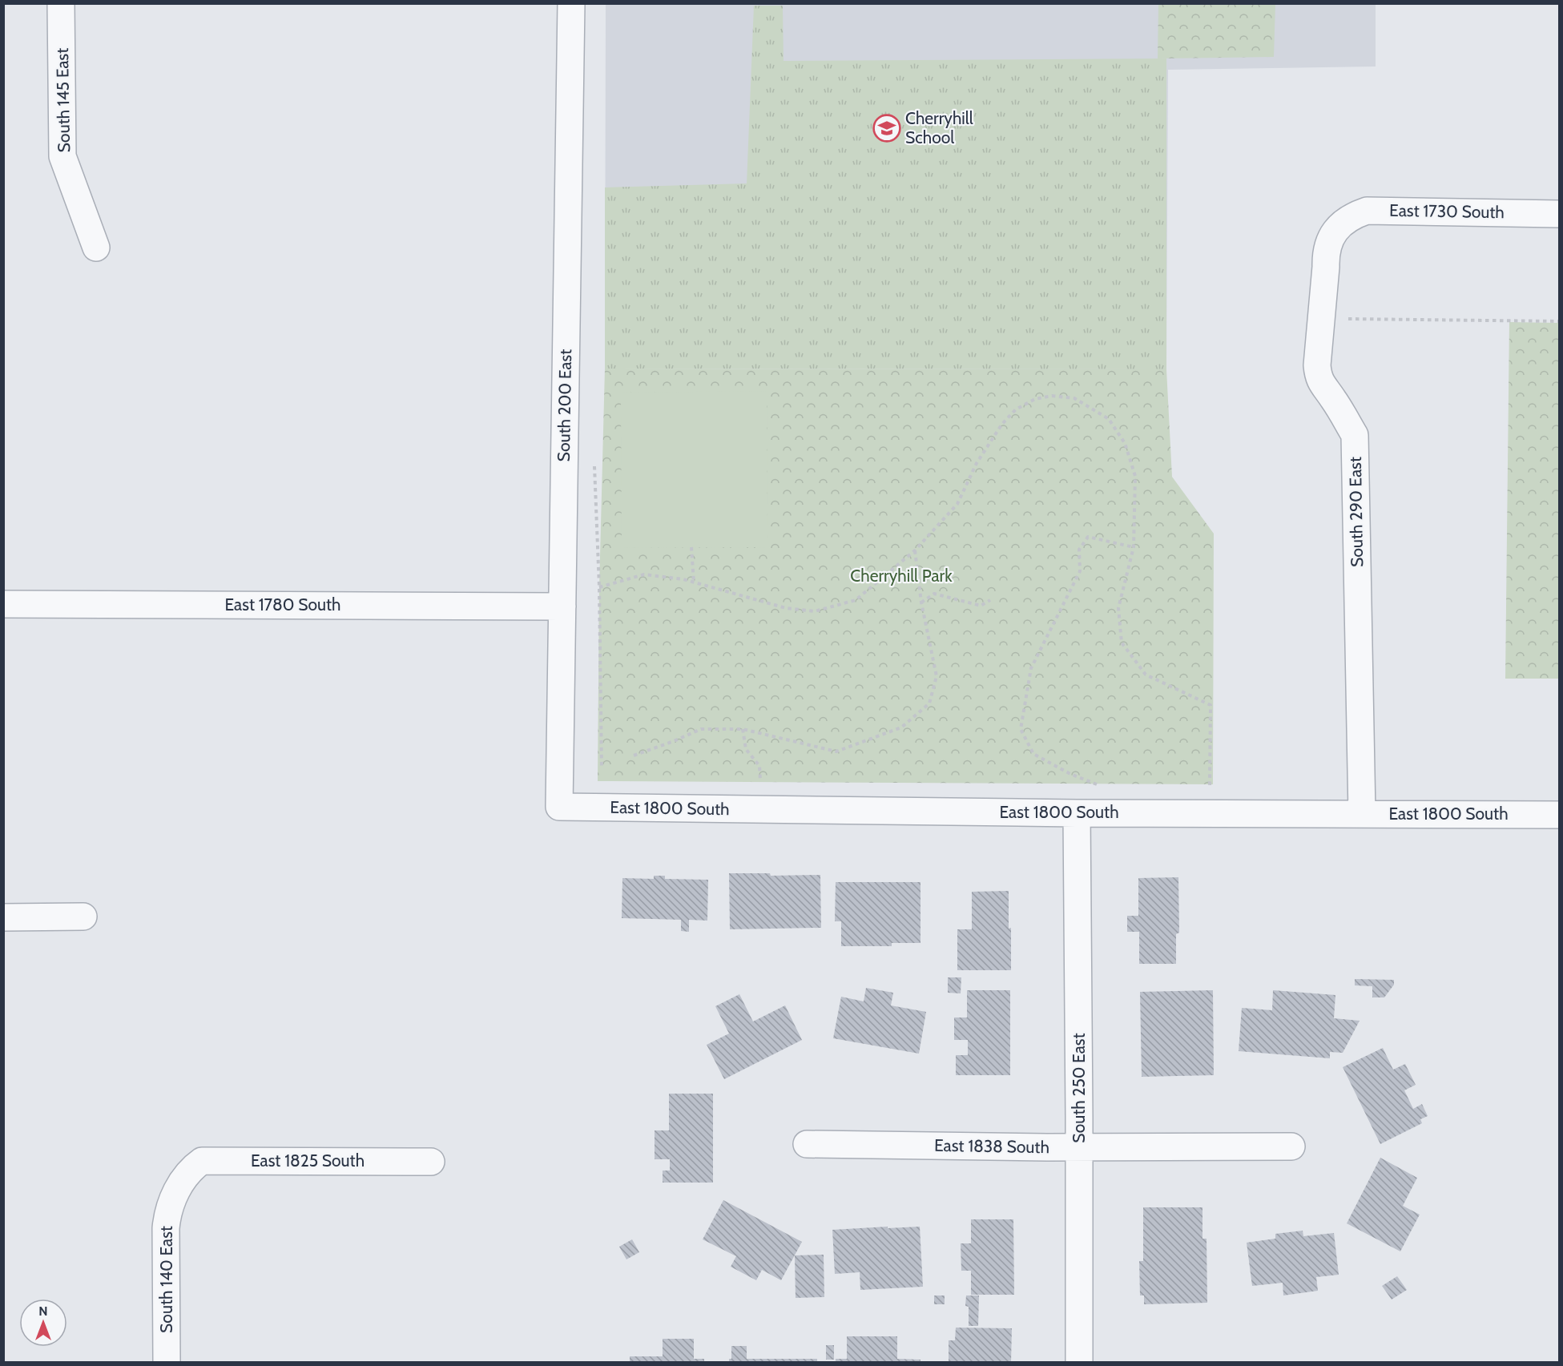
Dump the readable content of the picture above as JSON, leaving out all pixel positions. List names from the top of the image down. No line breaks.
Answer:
{"streets":{"street":["South 145 East","East 1730 South","South 200 East","South 290 East","East 1780 South","East 1800 South","South 250 East","East 1838 South","East 1825 South","South 140 East"]},"crossings":[["East 1730 South","South 290 East"],["South 200 East","East 1780 South"],["South 200 East","East 1800 South"],["South 290 East","East 1800 South"],["East 1800 South","South 250 East"],["South 250 East","East 1838 South"],["East 1825 South","South 140 East"]],"parks":["Cherryhill Park"],"places":{"school or university":["Cherryhill School"]},"north":"top"}
